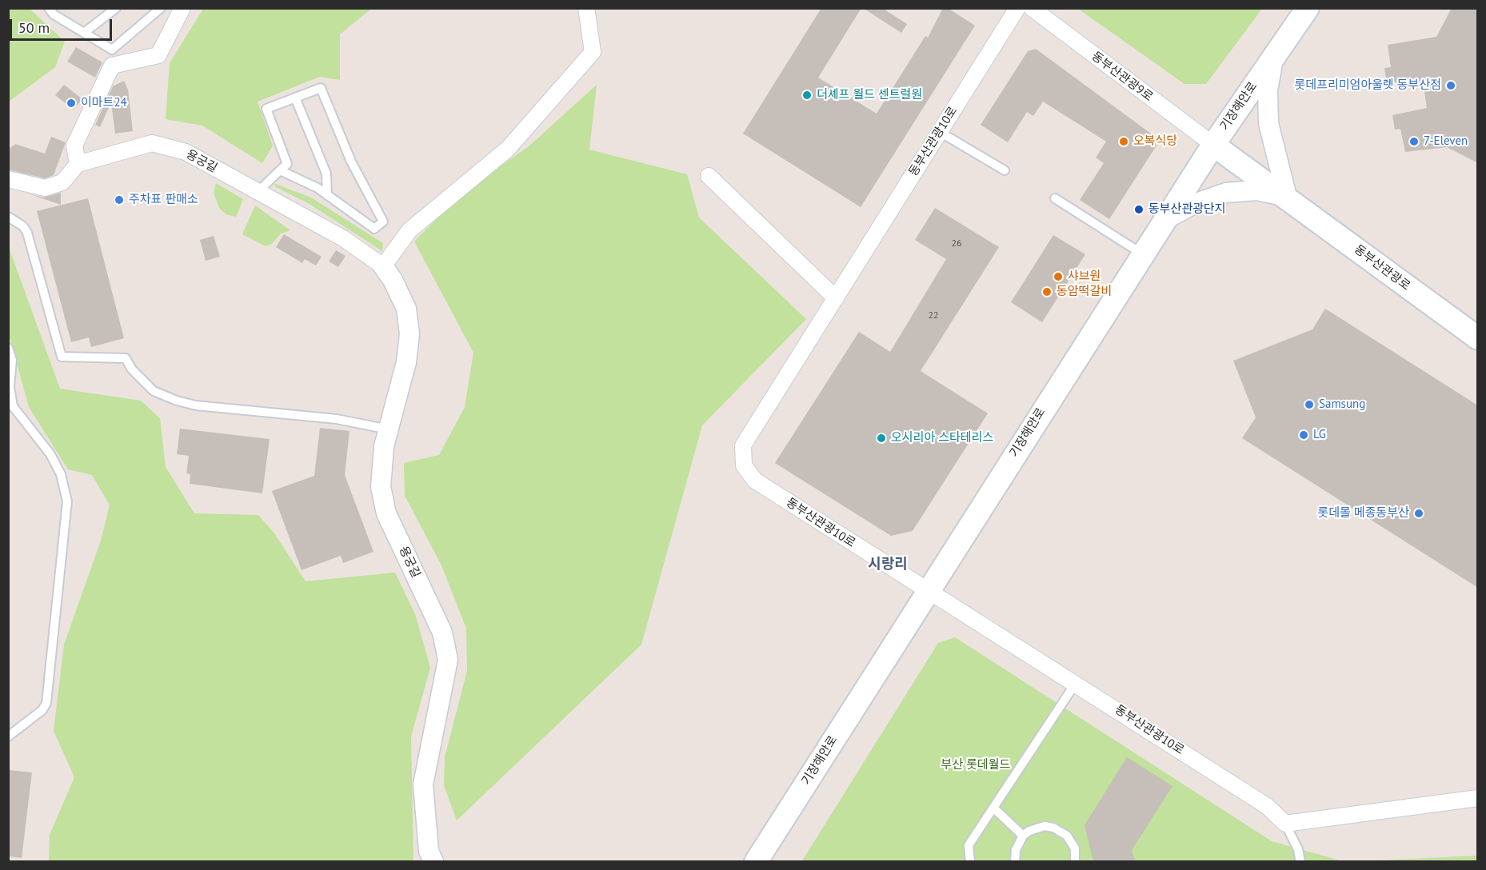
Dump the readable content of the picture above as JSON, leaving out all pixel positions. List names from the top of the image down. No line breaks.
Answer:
{"streets":{"main road":["기장해안로","동부산관광로"],"street":["동부산관광9로","동부산관광10로","용궁길"]},"crossings":[["동부산관광9로","기장해안로"],["동부산관광9로","동부산관광로"],["기장해안로","동부산관광10로"],["기장해안로","동부산관광로"]],"districts":["시랑리"],"parks":["부산 롯데월드"],"places":["롯데프리미엄아울렛 동부산점","더셰프 월드 센트럴원","이마트24","오복식당","7-Eleven","주차표 판매소","동부산관광단지","샤브원","동암떡갈비","Samsung","LG","오시리아 스타테리스","롯데몰 메종동부산"],"house_numbers":["26","22"],"scale_bar":"50 m"}
